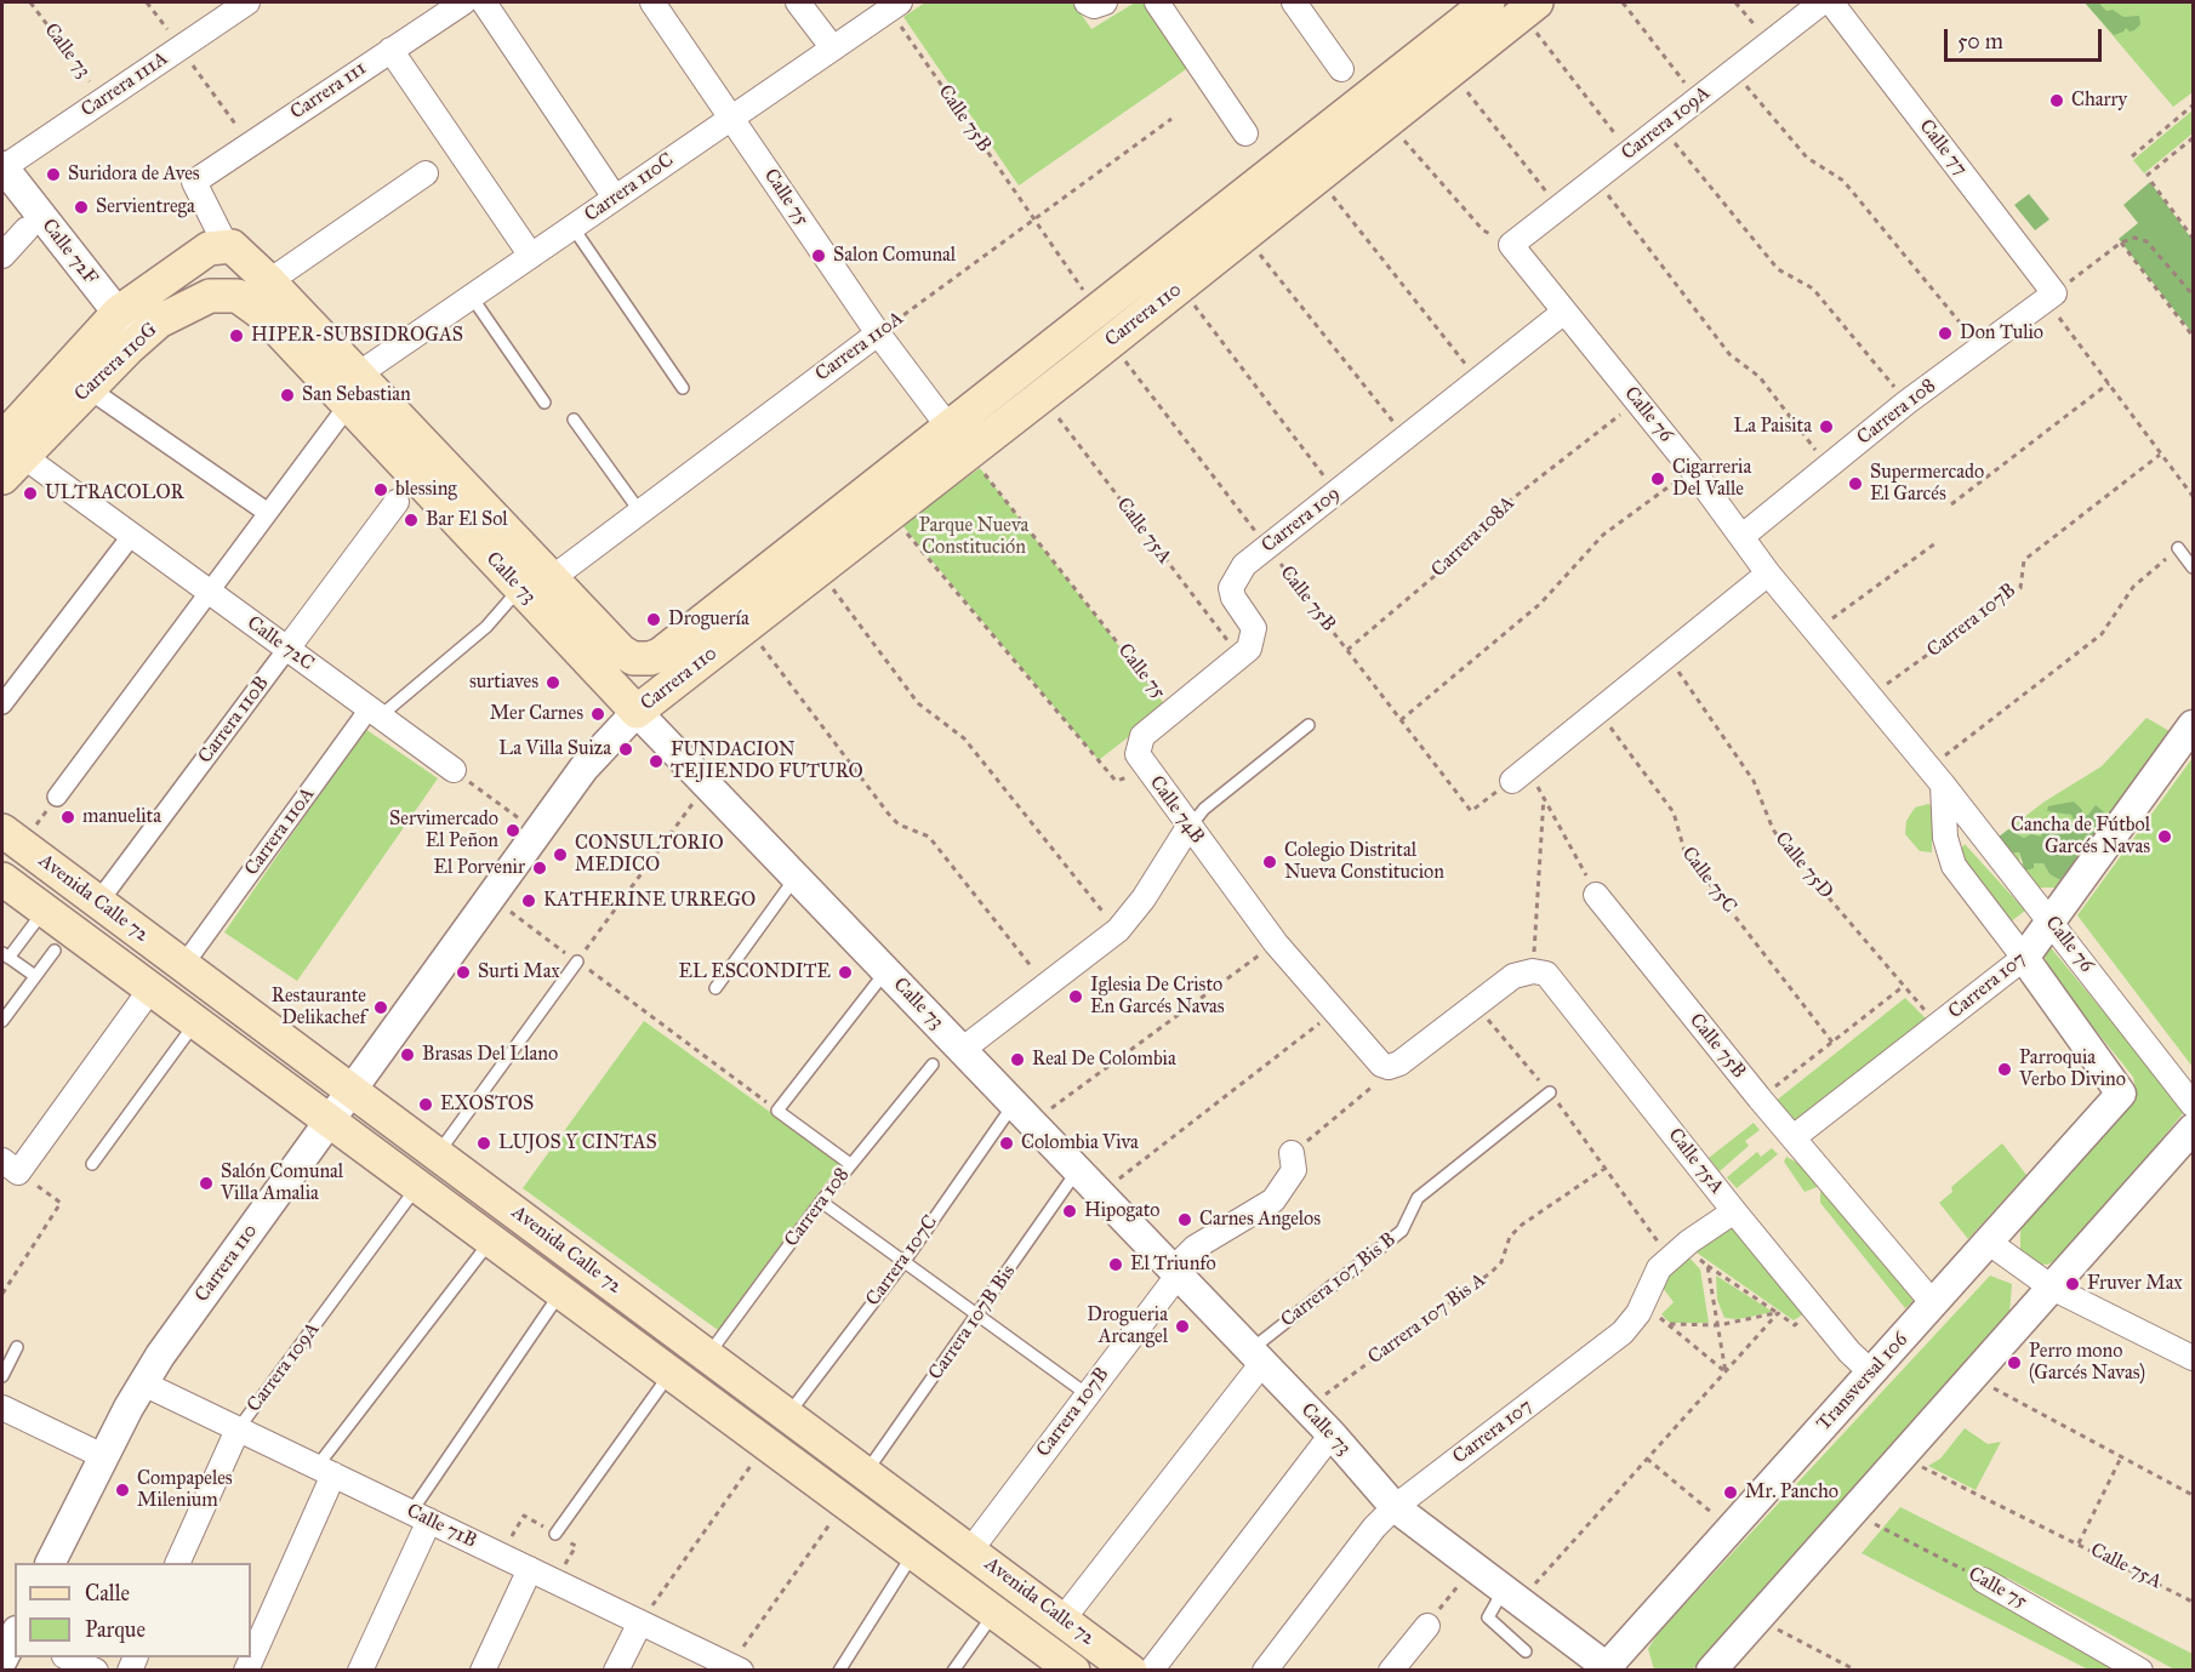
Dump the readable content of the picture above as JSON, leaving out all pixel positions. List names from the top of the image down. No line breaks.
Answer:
{"streets":{"main road":["Calle 73","Carrera 110","Carrera 110G","Avenida Calle 72"],"street":["Carrera 111A","Carrera 111","Calle 75B","Carrera 109A","Calle 77","Carrera 110C","Calle 75","Calle 72F","Carrera 110A","Carrera 108","Calle 76","Carrera 109","Calle 75A","Carrera 107B","Calle 72C","Carrera 110B","Calle 74B","Carrera 107","Carrera 107 Bis B","Transversal 106","Calle 71B"],"lane":["Carrera 107C","Carrera 107B Bis"],"path":["Carrera 108A","Calle 75D","Calle 75C","Carrera 107 Bis A"]},"crossings":[["Calle 73","Carrera 111A"],["Calle 73","Carrera 111"],["Calle 73","Carrera 110C"],["Calle 73","Carrera 110"],["Calle 73","Carrera 110A"],["Calle 73","Carrera 110G"],["Calle 73","Carrera 107B"],["Calle 73","Carrera 107"],["Calle 73","Carrera 107C"],["Calle 73","Carrera 107 Bis B"],["Calle 73","Carrera 107 Bis A"],["Calle 73","Carrera 107B Bis"],["Calle 73","Transversal 106"],["Carrera 111A","Calle 72F"],["Carrera 111","Carrera 110G"],["Calle 75B","Carrera 110C"],["Calle 75B","Carrera 110A"],["Calle 75B","Carrera 109"],["Calle 75B","Carrera 108A"],["Calle 75B","Carrera 107"],["Calle 75B","Transversal 106"],["Carrera 109A","Calle 76"],["Carrera 109A","Avenida Calle 72"],["Carrera 109A","Calle 71B"],["Calle 77","Carrera 108"],["Carrera 110C","Calle 75"],["Calle 75","Carrera 110"],["Calle 75","Carrera 110A"],["Calle 75","Carrera 109"],["Calle 72F","Carrera 110G"],["Carrera 110","Avenida Calle 72"],["Carrera 110","Calle 71B"],["Carrera 110A","Calle 72C"],["Carrera 110G","Calle 72C"],["Carrera 108","Calle 76"],["Carrera 108","Avenida Calle 72"],["Calle 76","Carrera 109"],["Calle 76","Carrera 108A"],["Calle 76","Carrera 107B"],["Calle 76","Carrera 107"],["Carrera 109","Calle 75A"],["Carrera 109","Calle 74B"],["Calle 75A","Carrera 107"],["Calle 75A","Transversal 106"],["Carrera 107B","Avenida Calle 72"],["Calle 72C","Carrera 110B"],["Carrera 110B","Avenida Calle 72"],["Calle 75D","Carrera 107"],["Avenida Calle 72","Carrera 107C"],["Avenida Calle 72","Carrera 107 Bis B"],["Avenida Calle 72","Carrera 107B Bis"],["Carrera 107","Transversal 106"]],"parks":["Parque Nueva Constitución"],"places":["Charry","Suridora de Aves","Servientrega","Salon Comunal","Don Tulio","HIPER-SUBSIDROGAS","San Sebastian","La Paisita","Cigarreria Del Valle","Supermercado El Garcés","blessing","ULTRACOLOR","Bar El Sol","Droguería","surtiaves","Mer Carnes","La Villa Suiza","FUNDACION TEJIENDO FUTURO","manuelita","Servimercado El Peñon","Cancha de Fútbol Garcés Navas","CONSULTORIO MEDICO","Colegio Distrital Nueva Constitucion","El Porvenir","KATHERINE URREGO","Surti Max","EL ESCONDITE","Iglesia De Cristo En Garcés Navas","Restaurante Delikachef","Brasas Del Llano","Real De Colombia","Parroquia Verbo Divino","EXOSTOS","LUJOS Y CINTAS","Colombia Viva","Salón Comunal Villa Amalia","Hipogato","Carnes Angelos","El Triunfo","Fruver Max","Drogueria Arcangel","Perro mono (Garcés Navas)","Compapeles Milenium","Mr. Pancho"],"legend":["Calle","Parque"],"scale_bar":"50 m"}
